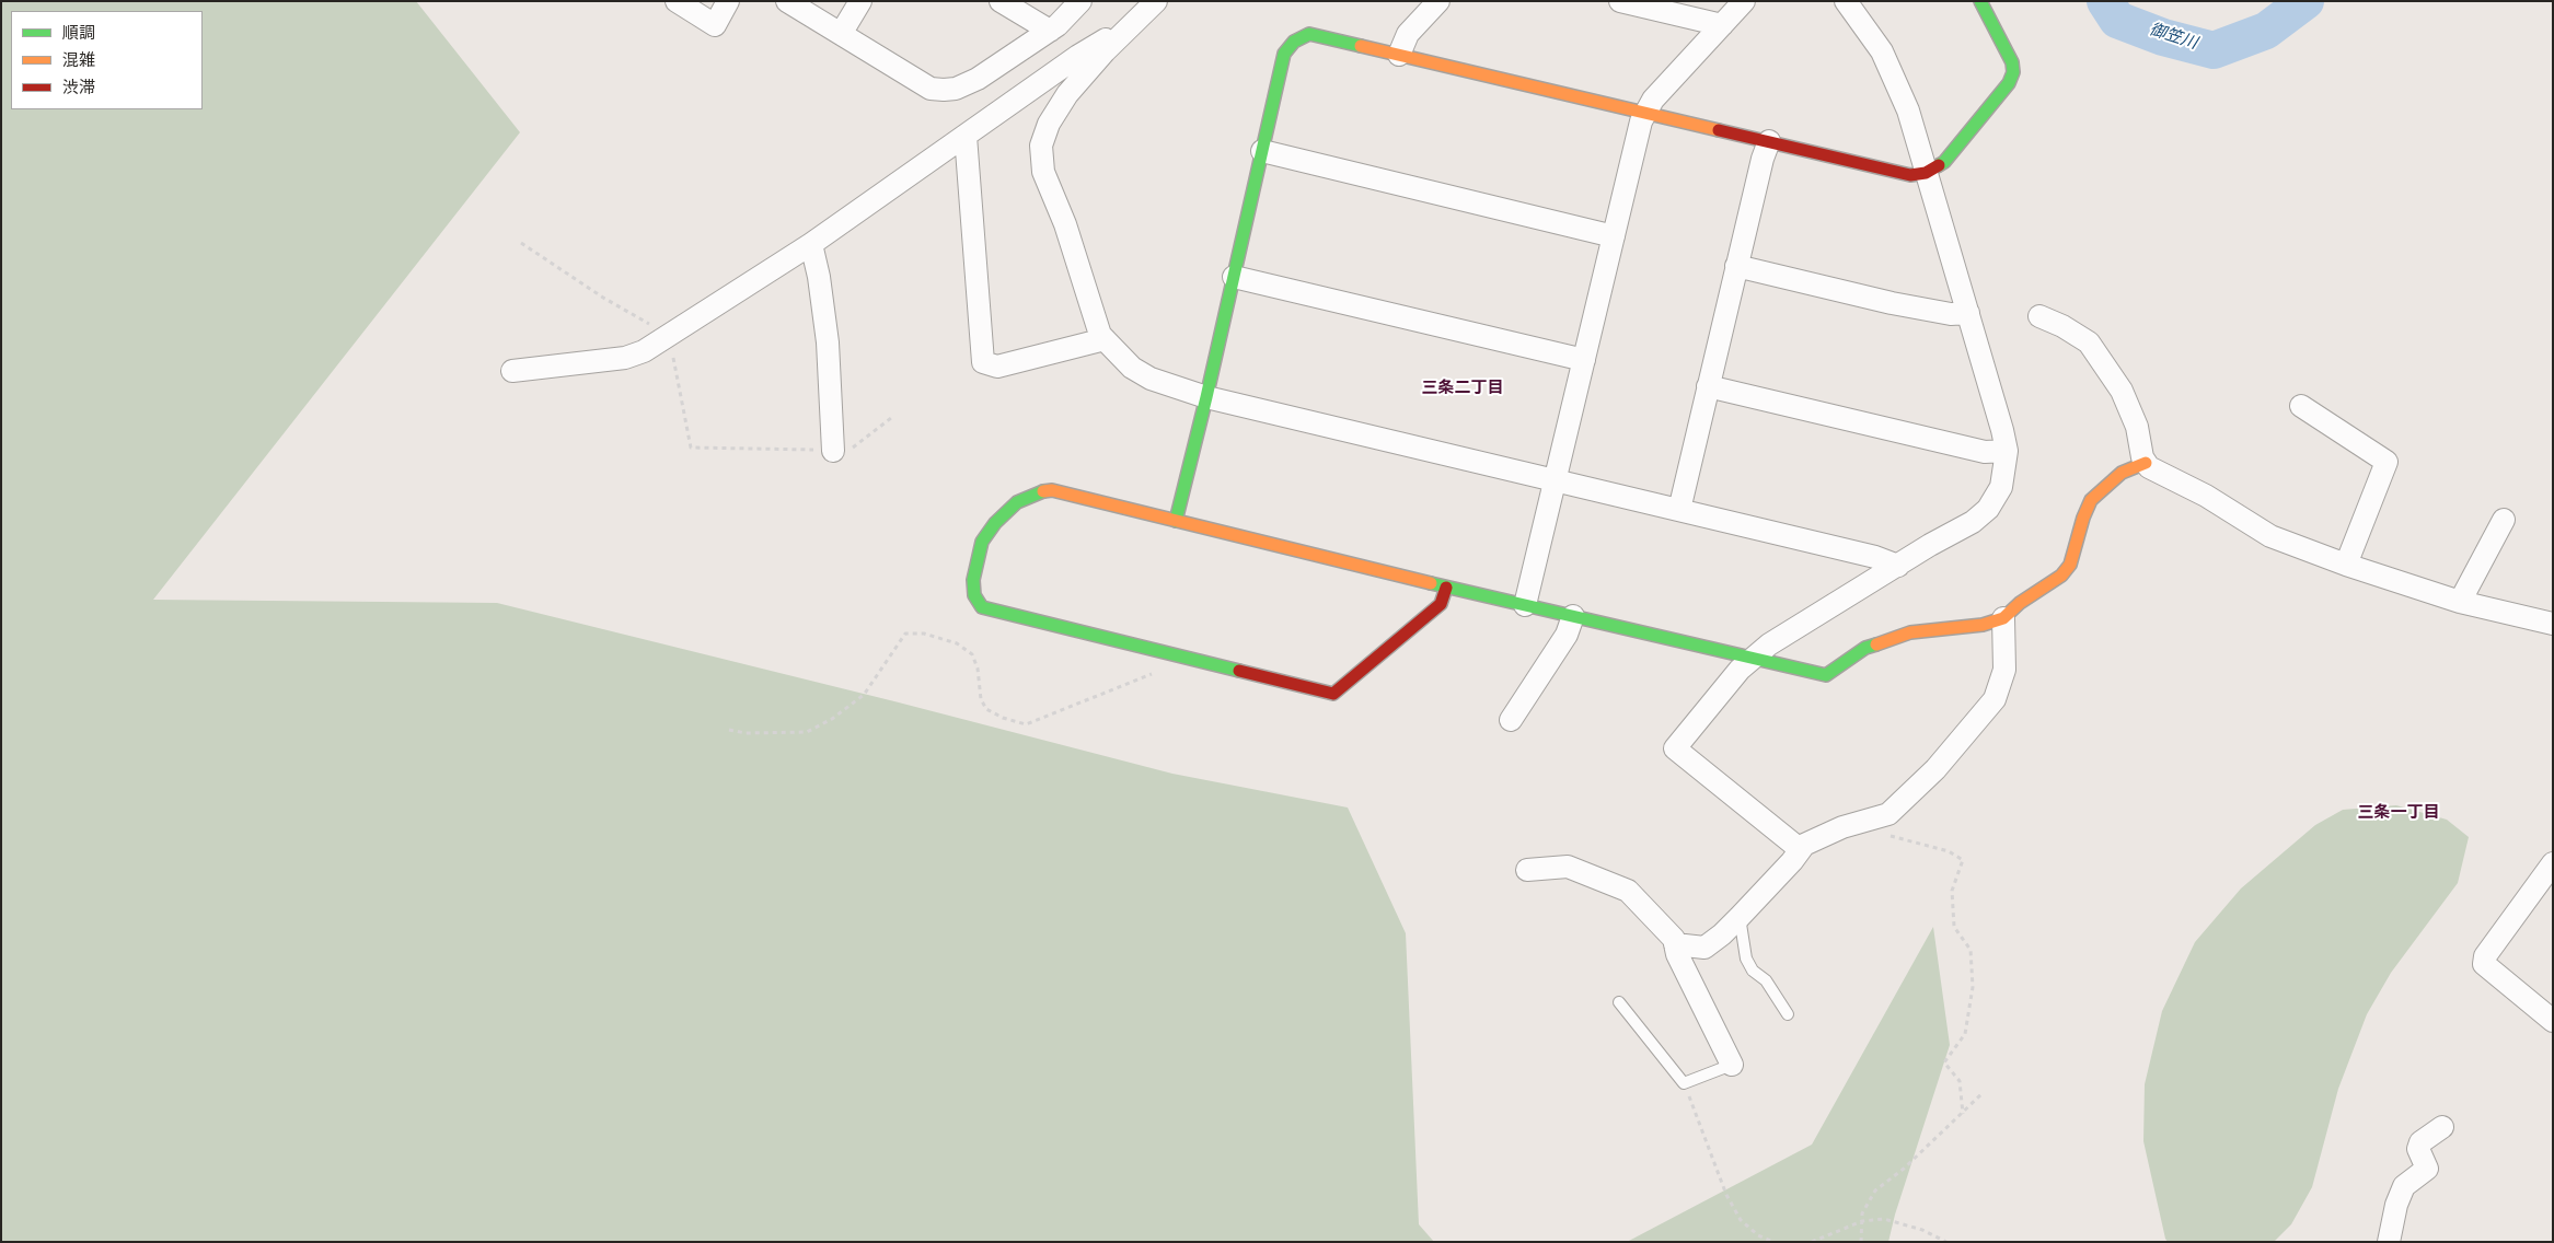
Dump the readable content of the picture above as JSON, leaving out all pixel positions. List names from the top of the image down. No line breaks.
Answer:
{"districts":["三条二丁目","三条一丁目"],"water":["御笠川"],"legend":["順調","混雑","渋滞"]}
